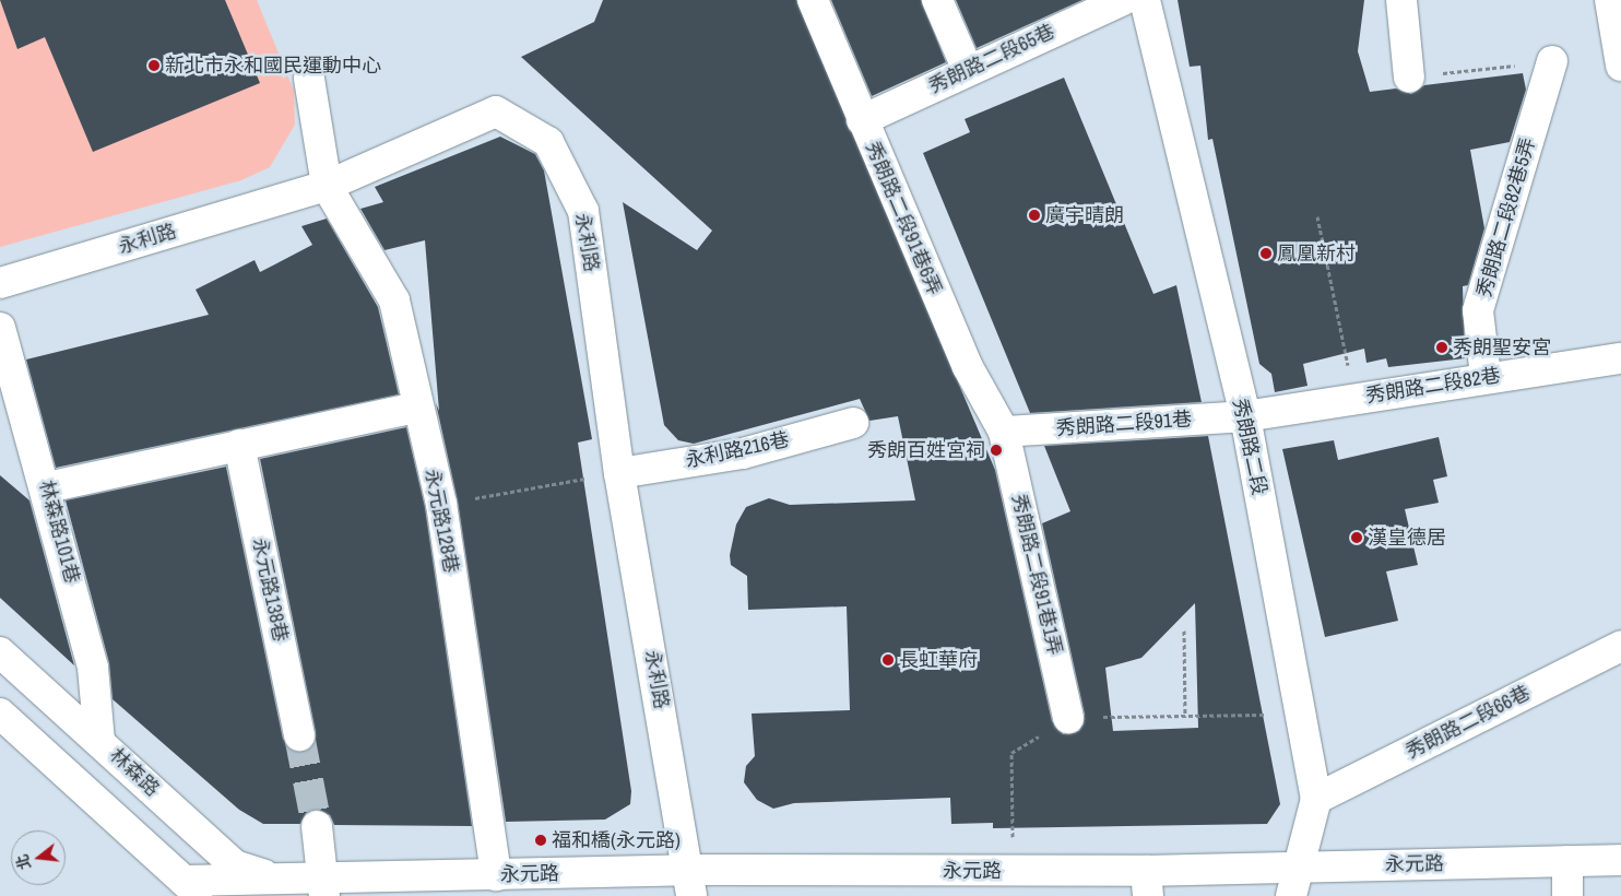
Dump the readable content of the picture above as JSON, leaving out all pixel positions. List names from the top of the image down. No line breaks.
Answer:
{"streets":{"street":["秀朗路二段65巷","秀朗路二段82巷5弄","秀朗路二段91巷6弄","永利路","秀朗路二段82巷","秀朗路二段91巷","秀朗路二段","永利路216巷","永元路128巷","林森路101巷","秀朗路二段91巷1弄","永元路138巷","秀朗路二段66巷","林森路","永元路"]},"crossings":[["秀朗路二段65巷","秀朗路二段91巷6弄"],["秀朗路二段82巷5弄","秀朗路二段82巷"],["秀朗路二段91巷6弄","秀朗路二段91巷"],["秀朗路二段91巷6弄","秀朗路二段91巷1弄"],["永利路","永利路216巷"],["永利路","永元路128巷"],["永利路","永元路"],["秀朗路二段82巷","秀朗路二段91巷"],["秀朗路二段82巷","秀朗路二段"],["秀朗路二段91巷","秀朗路二段"],["秀朗路二段91巷","秀朗路二段91巷1弄"],["秀朗路二段","秀朗路二段66巷"],["秀朗路二段","永元路"],["永元路128巷","永元路"],["林森路101巷","林森路"],["林森路","永元路"]],"places":["新北市永和國民運動中心","廣宇晴朗","鳳凰新村","秀朗聖安宮","秀朗百姓宮祠","漢皇德居","長虹華府","福和橋(永元路)"],"north":"left"}
